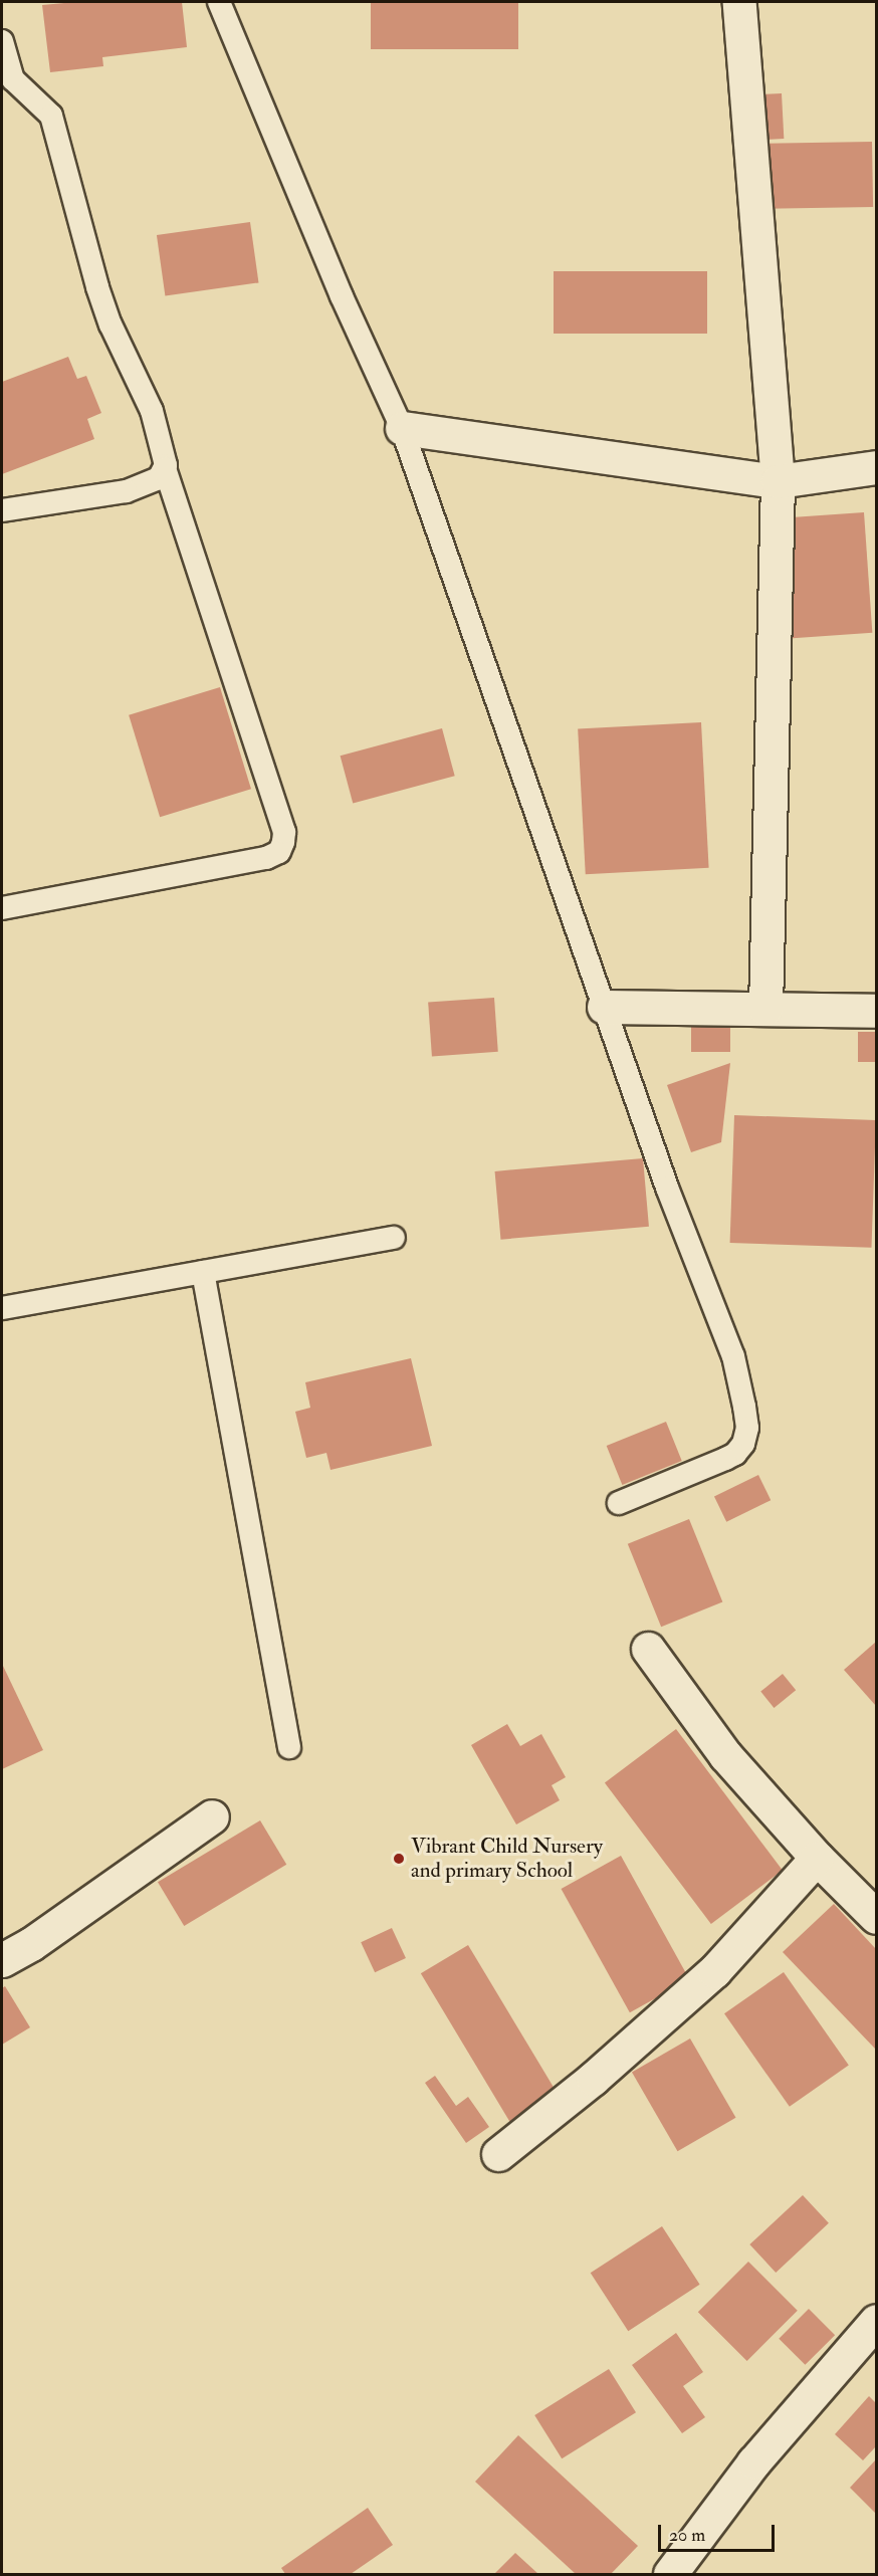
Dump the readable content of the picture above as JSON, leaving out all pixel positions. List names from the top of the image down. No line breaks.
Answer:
{"places":["Vibrant Child Nursery and primary School"],"scale_bar":"20 m"}
